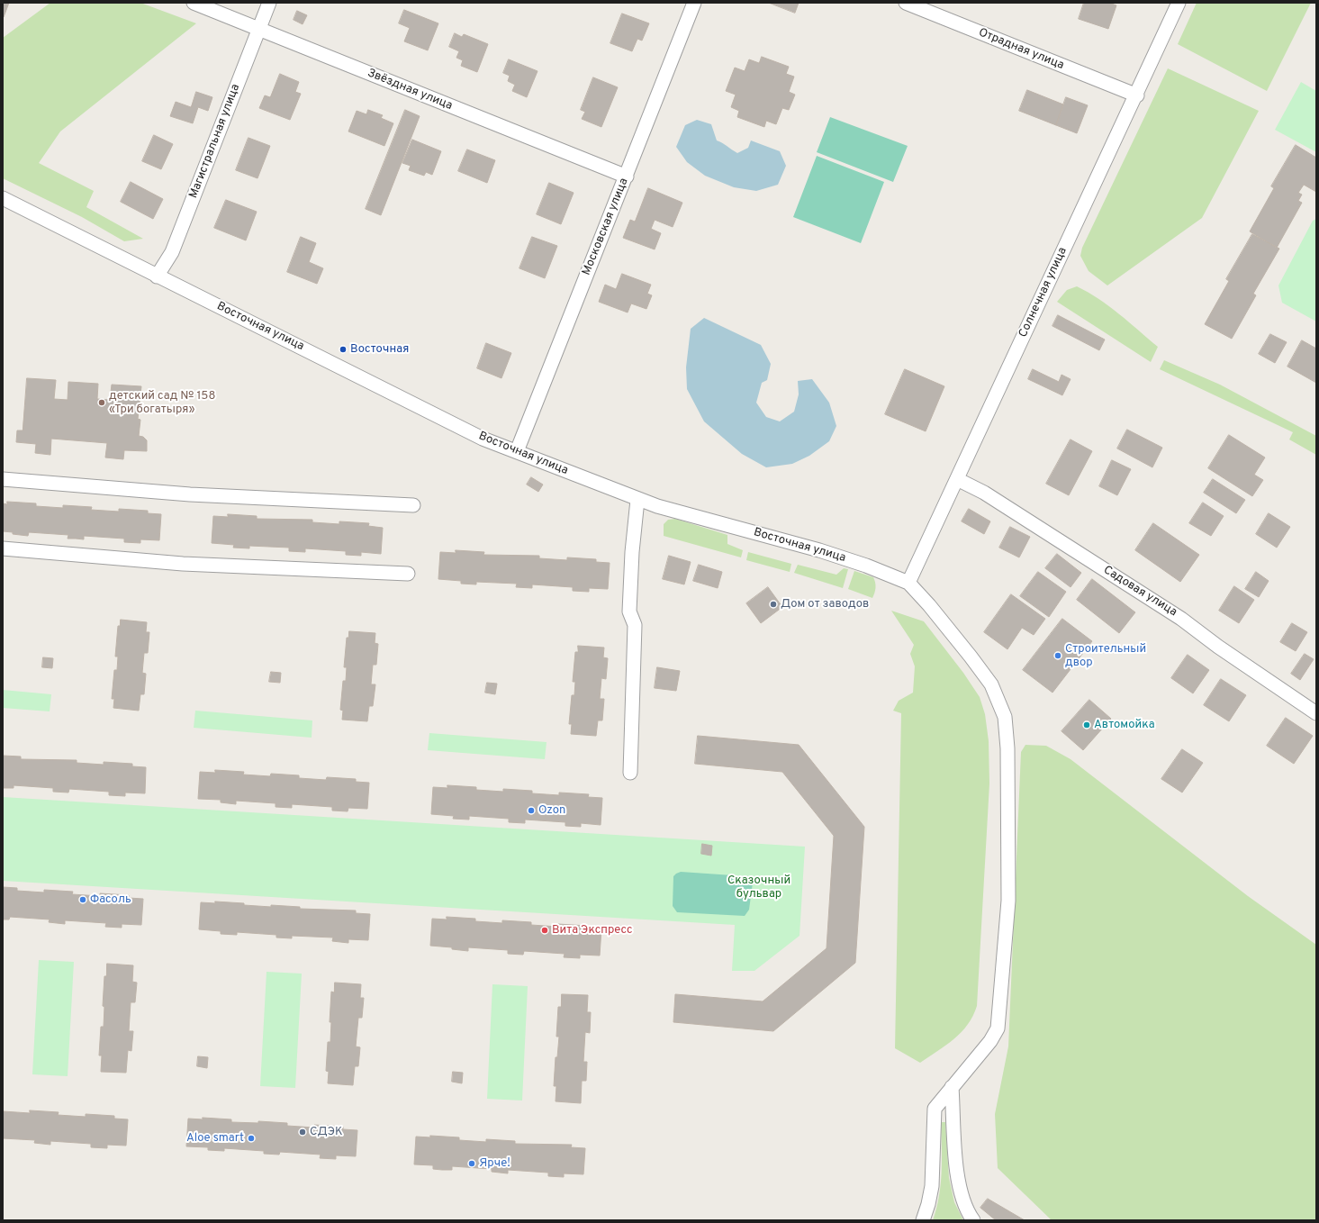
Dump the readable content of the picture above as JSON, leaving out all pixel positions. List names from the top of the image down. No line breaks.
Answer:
{"streets":{"street":["Отрадная улица","Звёздная улица","Магистральная улица","Московская улица","Солнечная улица","Восточная улица","Садовая улица"]},"crossings":[["Отрадная улица","Солнечная улица"],["Звёздная улица","Магистральная улица"],["Звёздная улица","Московская улица"],["Магистральная улица","Восточная улица"],["Московская улица","Восточная улица"],["Солнечная улица","Восточная улица"],["Солнечная улица","Садовая улица"]],"parks":["Сказочный бульвар"],"places":["Восточная","детский сад № 158 «Три богатыря»","Дом от заводов","Строительный двор","Автомойка","Ozon","Фасоль","Вита Экспресс","СДЭК","Aloe smart","Ярче!"]}
